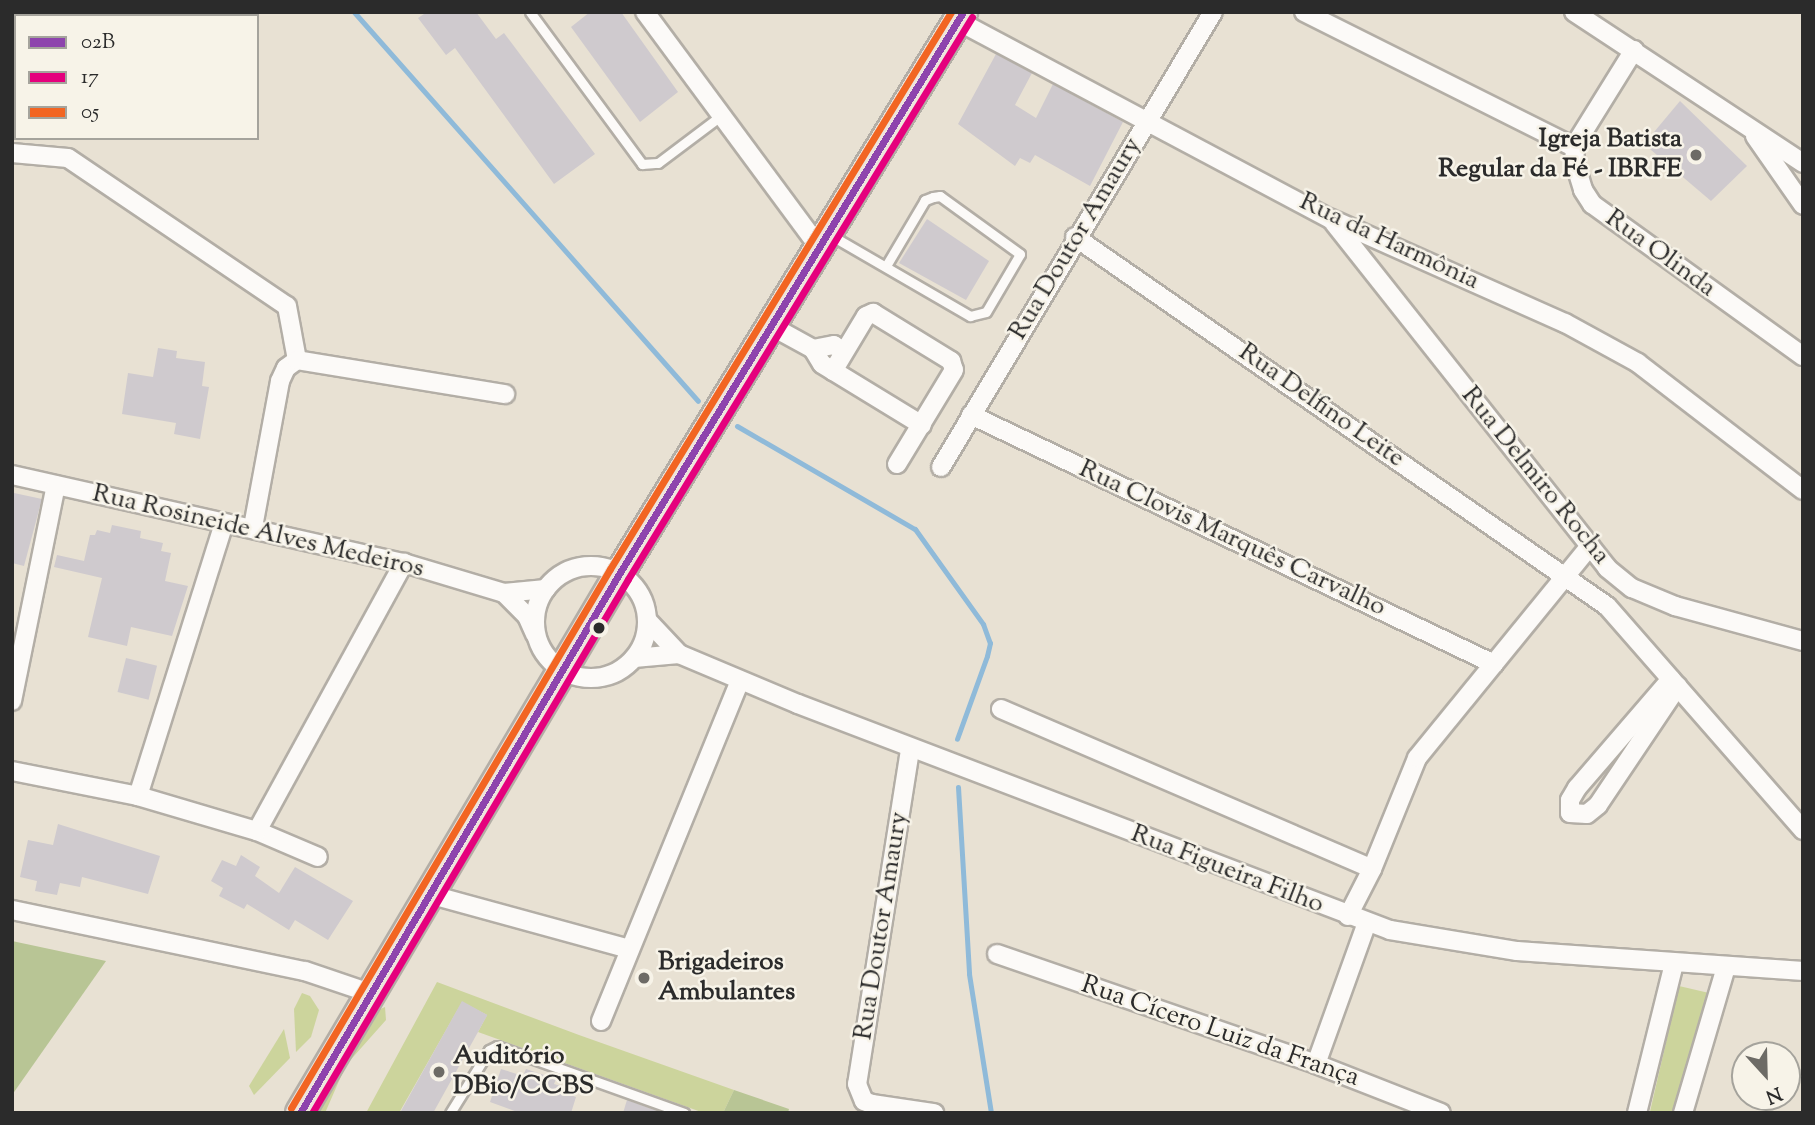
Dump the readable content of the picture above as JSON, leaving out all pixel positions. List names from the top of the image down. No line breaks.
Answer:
{"streets":{"street":["Rua Doutor Amaury","Rua da Harmônia","Rua Olinda","Rua Delfino Leite","Rua Delmiro Rocha","Rua Rosineide Alves Medeiros","Rua Clovis Marquês Carvalho","Rua Figueira Filho","Rua Cícero Luiz da França"]},"crossings":[["Rua Doutor Amaury","Rua da Harmônia"],["Rua Doutor Amaury","Rua Delfino Leite"],["Rua Doutor Amaury","Rua Clovis Marquês Carvalho"],["Rua Doutor Amaury","Rua Figueira Filho"],["Rua da Harmônia","Rua Delmiro Rocha"]],"places":["Igreja Batista Regular da Fé - IBRFE","Brigadeiros Ambulantes","Auditório DBio/CCBS"],"lines":["transit line 02B","transit line 05","transit line 17"],"legend":["02B","17","05"],"north":"bottom"}
